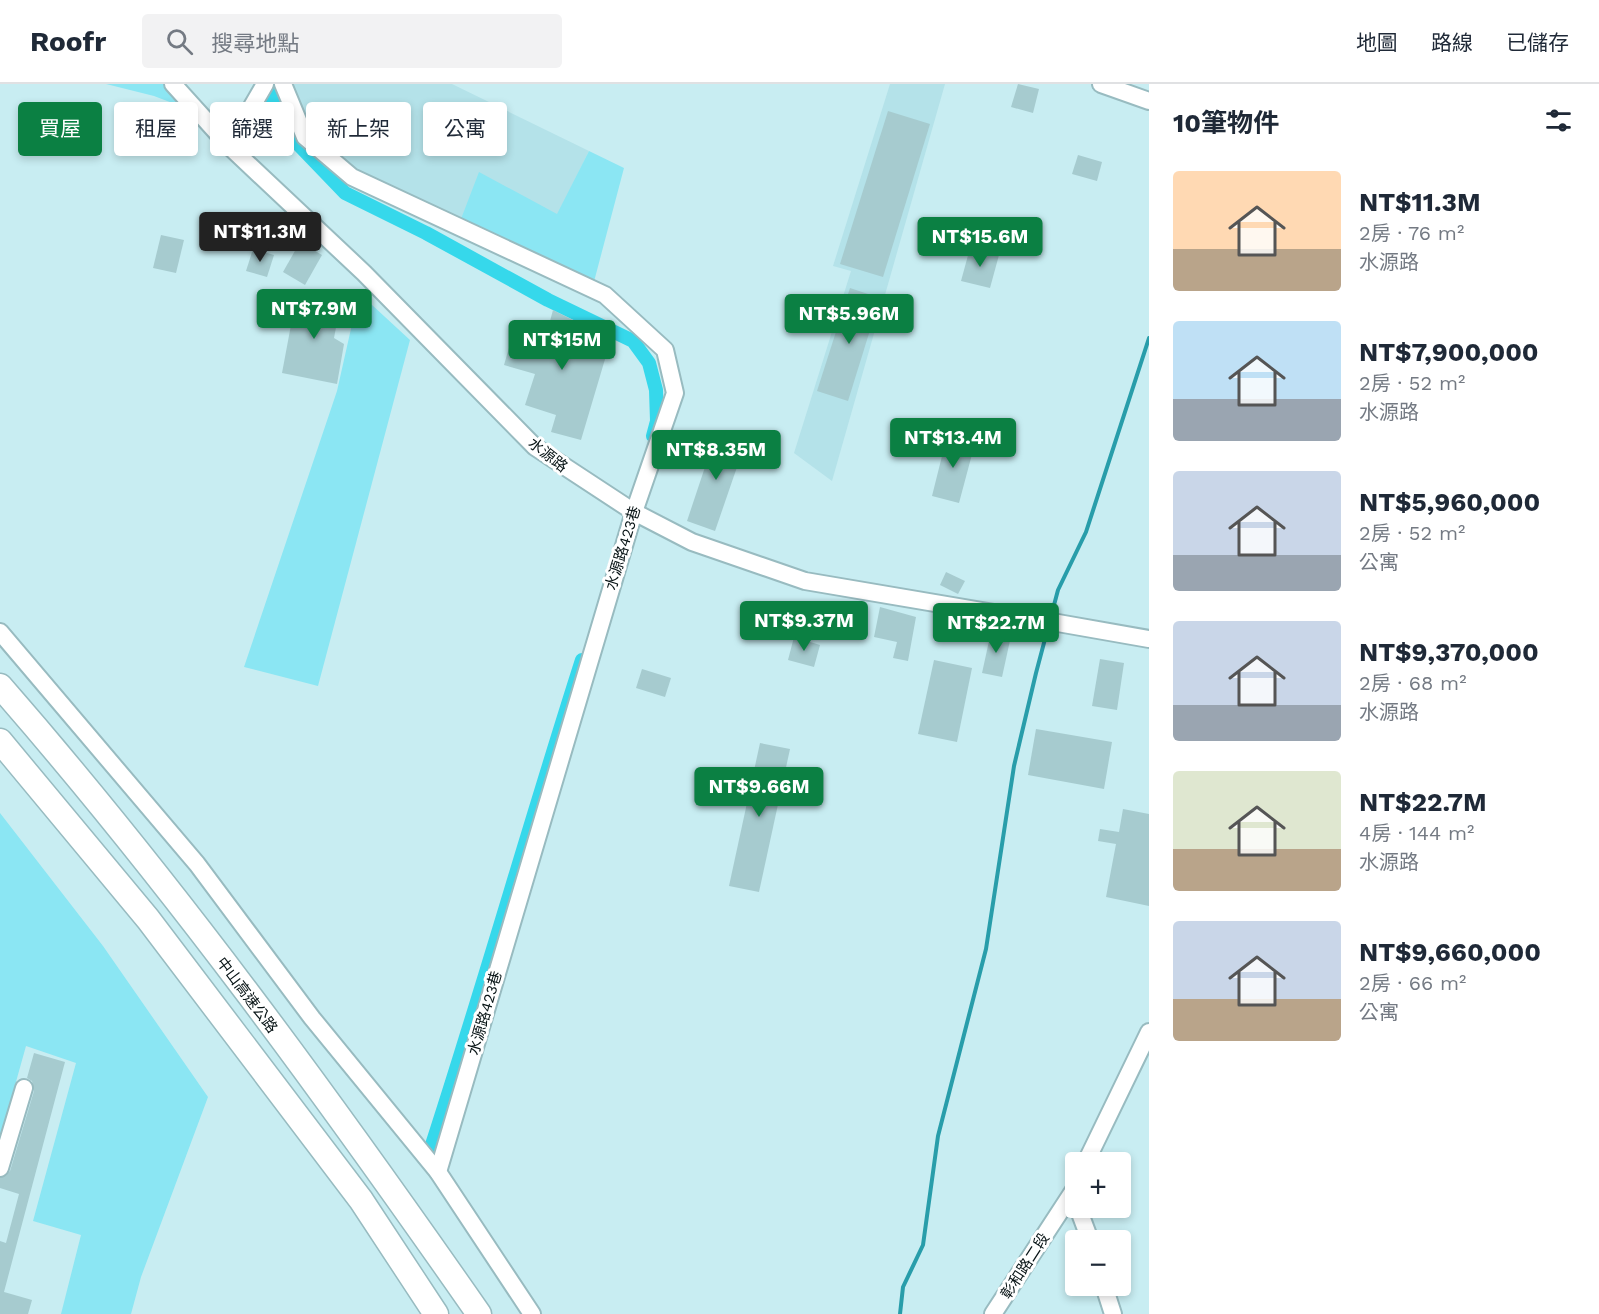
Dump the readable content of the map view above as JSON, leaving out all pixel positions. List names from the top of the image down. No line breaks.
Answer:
{"streets":{"highway":["中山高速公路"],"street":["水源路","水源路423巷","彰和路二段"]},"crossings":[["水源路","水源路423巷"]],"page":{"header":"Roofr","search":"搜尋地點","nav":["地圖","路線","已儲存"],"heading":"10筆物件","chip":["買屋","租屋","篩選","新上架","公寓"],"list":[{"name":"NT$11.3M","note":"2房 · 76 m² · 水源路"},{"name":"NT$7,900,000","note":"2房 · 52 m² · 水源路"},{"name":"NT$5,960,000","note":"2房 · 52 m² · 公寓"},{"name":"NT$9,370,000","note":"2房 · 68 m² · 水源路"},{"name":"NT$22.7M","note":"4房 · 144 m² · 水源路"},{"name":"NT$9,660,000","note":"2房 · 66 m² · 公寓"}],"price":["NT$11.3M","NT$15.6M","NT$7.9M","NT$5.96M","NT$15M","NT$13.4M","NT$8.35M","NT$9.37M","NT$22.7M","NT$9.66M"],"map_buttons":["+","−"]}}
